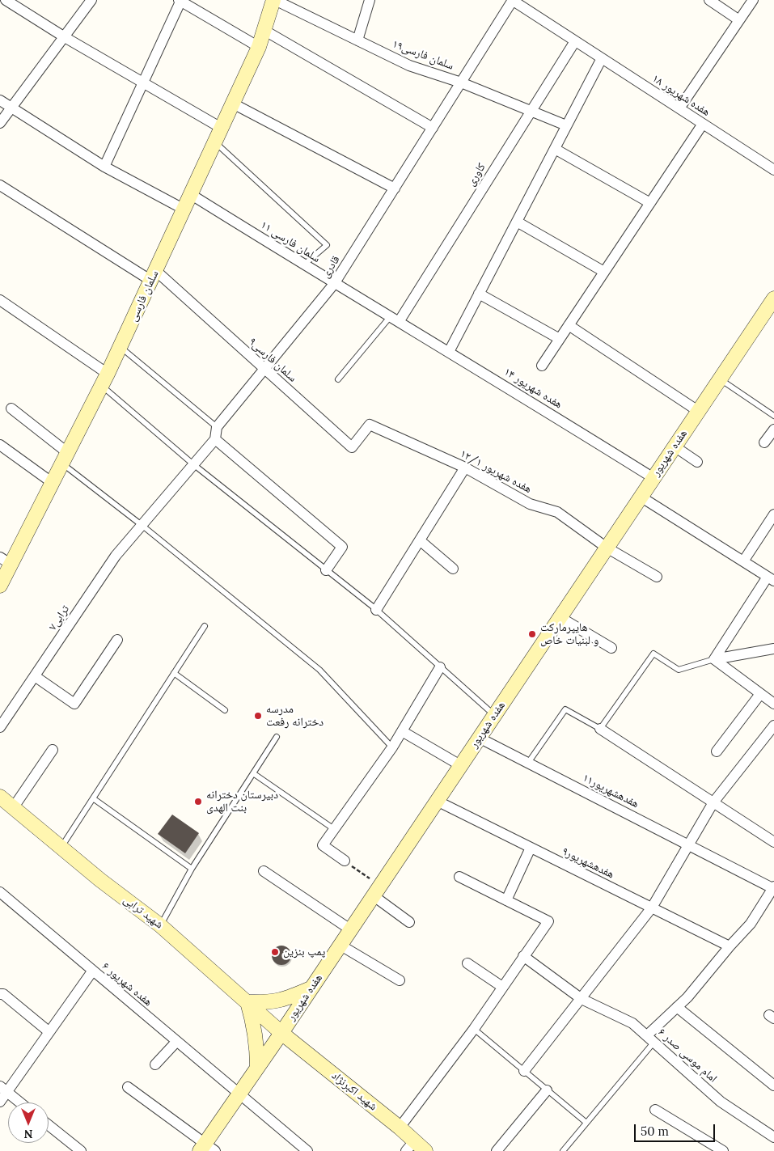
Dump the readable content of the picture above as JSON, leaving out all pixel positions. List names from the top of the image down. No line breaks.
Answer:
{"streets":{"street":["سلمان فارسی۱۹","هفده شهریور ۱۸","کاوری","سلمان فارسی ۱۱","قادری","سلمان فارسی","سلمان فارسی۹","هفده شهریور ۱۴","هفده شهریور","هفده شهریور ۱۲/۱","ترابی۷","هفدهشهریور۱۱","هفدهشهریور۹","شهید ترابی","هفده شهریور ۶","امام موسی صدر ۶","شهید اکبرنژاد"]},"crossings":[["سلمان فارسی۱۹","کاوری"],["سلمان فارسی۱۹","قادری"],["سلمان فارسی۱۹","سلمان فارسی"],["هفده شهریور ۱۸","کاوری"],["هفده شهریور ۱۸","قادری"],["کاوری","سلمان فارسی ۱۱"],["کاوری","هفده شهریور ۱۴"],["سلمان فارسی ۱۱","قادری"],["سلمان فارسی ۱۱","سلمان فارسی"],["سلمان فارسی ۱۱","هفده شهریور ۱۴"],["قادری","سلمان فارسی۹"],["سلمان فارسی","سلمان فارسی۹"],["سلمان فارسی۹","هفده شهریور ۱۲/۱"],["هفده شهریور ۱۴","هفده شهریور"],["هفده شهریور","هفده شهریور ۱۲/۱"],["هفده شهریور","هفدهشهریور۱۱"],["هفده شهریور","هفدهشهریور۹"],["هفده شهریور","شهید ترابی"],["هفده شهریور","هفده شهریور ۶"],["هفده شهریور","شهید اکبرنژاد"],["شهید ترابی","شهید اکبرنژاد"]],"places":["هایپرمارکت و لبنیات خاص","مدرسه دخترانه رفعت","دبیرستان دخترانه بنت الهدی","پمپ بنزین"],"scale_bar":"50 m","north":"bottom"}
